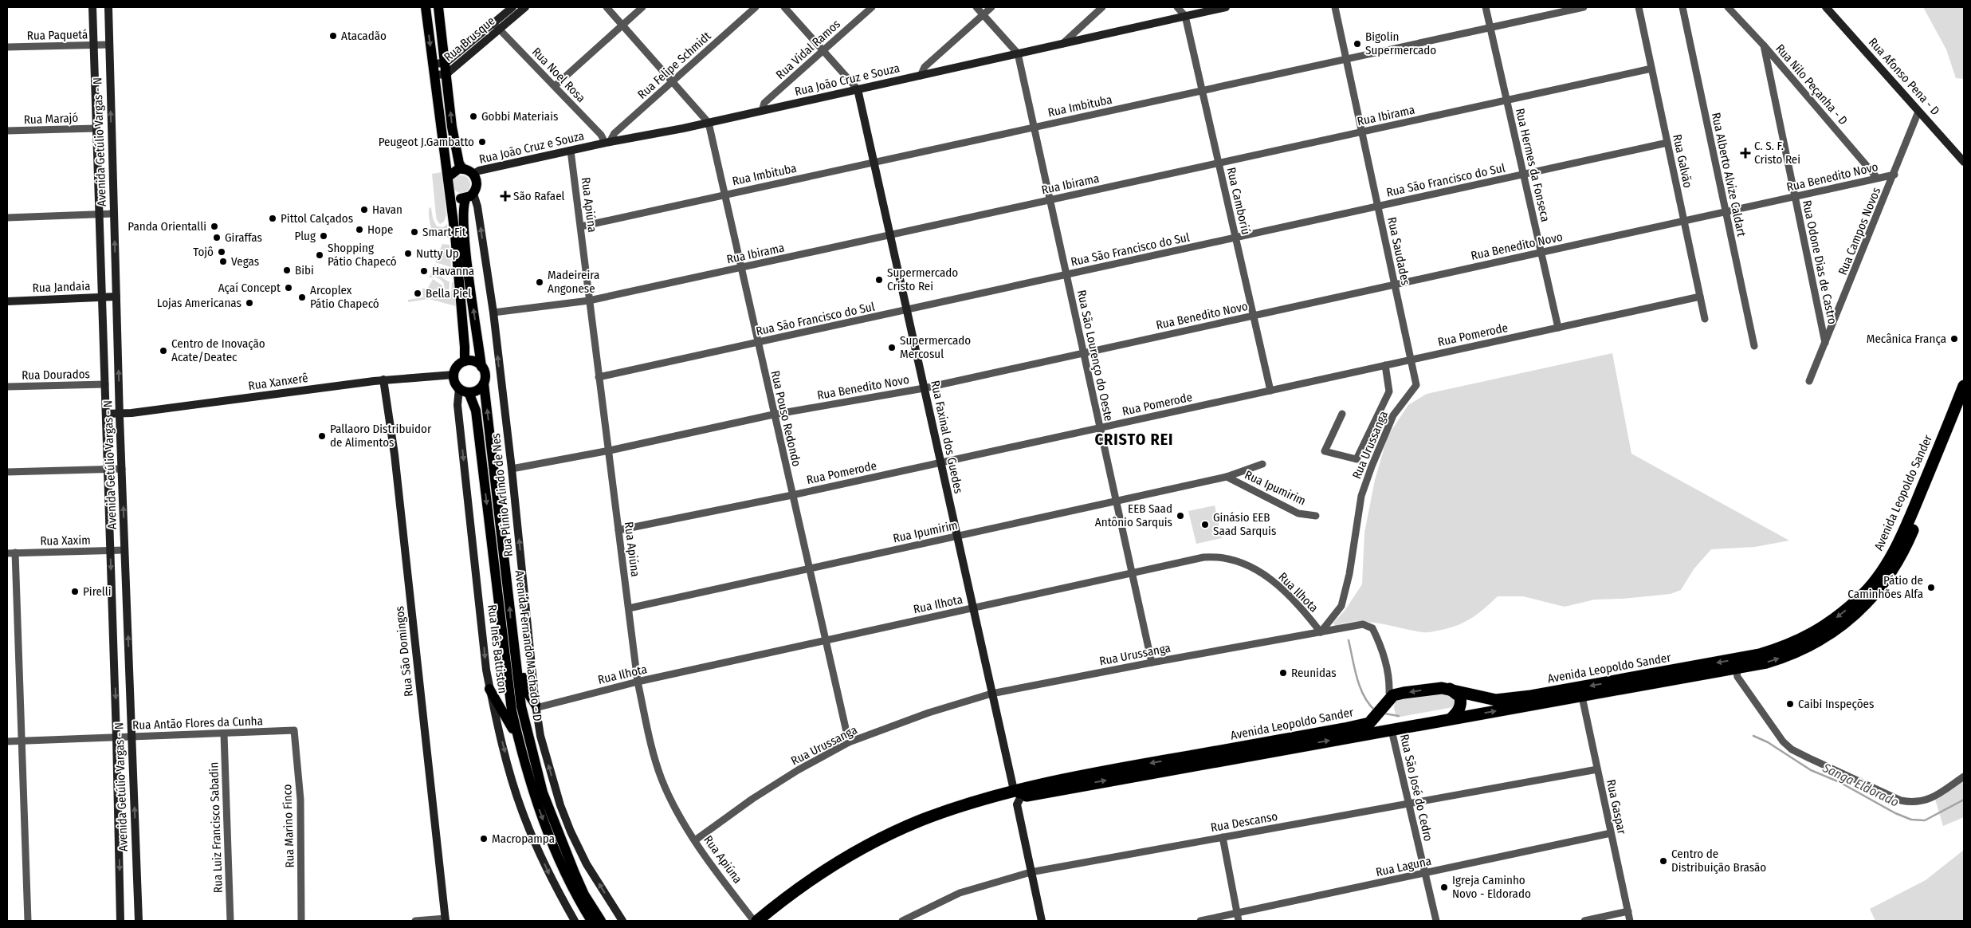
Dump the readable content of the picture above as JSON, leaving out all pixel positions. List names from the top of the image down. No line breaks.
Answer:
{"streets":{"highway":["Avenida Leopoldo Sander"],"main road":["Avenida Fernando Machado - D"],"street":["Rua Paquetá","Rua Brusque","Rua Vidal Ramos","Rua Felipe Schmidt","Rua Noel Rosa","Rua Afonso Pena - D","Rua João Cruz e Souza","Rua Nilo Peçanha - D","Rua Imbituba","Rua Ibirama","Rua Marajó","Avenida Getúlio Vargas - N","Rua Galvão","Rua Hermes da Fonseca","Rua Alberto Alvize Caldart","Rua Benedito Novo","Rua São Francisco do Sul","Rua Camboriú","Rua Apiúna","Rua Campos Novos","Rua Saudades","Rua Odone Dias de Castro","Rua Jandaia","Rua Pomerode","Rua São Lourenço do Oeste","Rua Dourados","Rua Xanxerê","Rua Pouso Redondo","Rua Faxinal dos Guedes","Rua Urussanga","Rua Ipumirim","Rua Plínio Arlindo de Nes","Rua Xaxim","Rua Ilhota","Rua Inês Battiston","Rua São Domingos","Rua Antão Flores da Cunha","Rua São José do Cedro","Rua Gaspar","Rua Descanso","Rua Marino Finco","Rua Luiz Francisco Sabadin","Rua Laguna"]},"crossings":[["Rua Paquetá","Avenida Getúlio Vargas - N"],["Rua Brusque","Rua Noel Rosa"],["Rua Vidal Ramos","Rua João Cruz e Souza"],["Rua Felipe Schmidt","Rua Noel Rosa"],["Rua Felipe Schmidt","Rua João Cruz e Souza"],["Rua Noel Rosa","Rua João Cruz e Souza"],["Rua Afonso Pena - D","Rua Campos Novos"],["Rua João Cruz e Souza","Rua Camboriú"],["Rua João Cruz e Souza","Rua Apiúna"],["Rua João Cruz e Souza","Rua São Lourenço do Oeste"],["Rua João Cruz e Souza","Rua Pouso Redondo"],["Rua João Cruz e Souza","Rua Faxinal dos Guedes"],["Rua João Cruz e Souza","Rua Plínio Arlindo de Nes"],["Rua Nilo Peçanha - D","Rua Benedito Novo"],["Rua Nilo Peçanha - D","Rua Odone Dias de Castro"],["Rua Imbituba","Rua Hermes da Fonseca"],["Rua Imbituba","Rua Camboriú"],["Rua Imbituba","Rua Apiúna"],["Rua Imbituba","Rua Saudades"],["Rua Imbituba","Rua São Lourenço do Oeste"],["Rua Imbituba","Rua Pouso Redondo"],["Rua Imbituba","Rua Faxinal dos Guedes"],["Rua Ibirama","Rua Galvão"],["Rua Ibirama","Rua Hermes da Fonseca"],["Rua Ibirama","Rua Camboriú"],["Rua Ibirama","Rua Apiúna"],["Rua Ibirama","Rua Saudades"],["Rua Ibirama","Rua São Lourenço do Oeste"],["Rua Ibirama","Rua Pouso Redondo"],["Rua Ibirama","Rua Faxinal dos Guedes"],["Rua Ibirama","Rua Plínio Arlindo de Nes"],["Rua Marajó","Avenida Getúlio Vargas - N"],["Avenida Getúlio Vargas - N","Rua Jandaia"],["Avenida Getúlio Vargas - N","Rua Dourados"],["Avenida Getúlio Vargas - N","Rua Xanxerê"],["Avenida Getúlio Vargas - N","Rua Xaxim"],["Avenida Getúlio Vargas - N","Rua Antão Flores da Cunha"],["Rua Galvão","Rua Benedito Novo"],["Rua Galvão","Rua São Francisco do Sul"],["Rua Galvão","Rua Pomerode"],["Rua Hermes da Fonseca","Rua Benedito Novo"],["Rua Hermes da Fonseca","Rua São Francisco do Sul"],["Rua Hermes da Fonseca","Rua Pomerode"],["Rua Alberto Alvize Caldart","Rua Benedito Novo"],["Rua Benedito Novo","Rua Camboriú"],["Rua Benedito Novo","Rua Apiúna"],["Rua Benedito Novo","Rua Campos Novos"],["Rua Benedito Novo","Rua Saudades"],["Rua Benedito Novo","Rua Odone Dias de Castro"],["Rua Benedito Novo","Rua São Lourenço do Oeste"],["Rua Benedito Novo","Rua Pouso Redondo"],["Rua Benedito Novo","Rua Faxinal dos Guedes"],["Rua Benedito Novo","Rua Plínio Arlindo de Nes"],["Rua São Francisco do Sul","Rua Camboriú"],["Rua São Francisco do Sul","Rua Apiúna"],["Rua São Francisco do Sul","Rua Saudades"],["Rua São Francisco do Sul","Rua São Lourenço do Oeste"],["Rua São Francisco do Sul","Rua Pouso Redondo"],["Rua São Francisco do Sul","Rua Faxinal dos Guedes"],["Rua Camboriú","Rua Pomerode"],["Rua Apiúna","Rua Pomerode"],["Rua Apiúna","Rua Urussanga"],["Rua Apiúna","Rua Ipumirim"],["Rua Apiúna","Avenida Leopoldo Sander"],["Rua Apiúna","Rua Ilhota"],["Rua Campos Novos","Rua Odone Dias de Castro"],["Rua Saudades","Rua Pomerode"],["Rua Saudades","Rua Urussanga"],["Rua Pomerode","Rua São Lourenço do Oeste"],["Rua Pomerode","Rua Pouso Redondo"],["Rua Pomerode","Rua Faxinal dos Guedes"],["Rua Pomerode","Rua Urussanga"],["Rua São Lourenço do Oeste","Rua Urussanga"],["Rua São Lourenço do Oeste","Rua Ipumirim"],["Rua São Lourenço do Oeste","Rua Ilhota"],["Rua Xanxerê","Avenida Fernando Machado - D"],["Rua Xanxerê","Rua Inês Battiston"],["Rua Xanxerê","Rua São Domingos"],["Rua Pouso Redondo","Rua Urussanga"],["Rua Pouso Redondo","Rua Ipumirim"],["Rua Pouso Redondo","Rua Ilhota"],["Rua Faxinal dos Guedes","Rua Urussanga"],["Rua Faxinal dos Guedes","Rua Ipumirim"],["Rua Faxinal dos Guedes","Avenida Leopoldo Sander"],["Rua Faxinal dos Guedes","Rua Ilhota"],["Rua Faxinal dos Guedes","Rua Descanso"],["Rua Urussanga","Rua Ilhota"],["Avenida Leopoldo Sander","Rua São José do Cedro"],["Avenida Leopoldo Sander","Rua Gaspar"],["Rua Plínio Arlindo de Nes","Rua Ilhota"],["Avenida Fernando Machado - D","Rua Inês Battiston"],["Rua Antão Flores da Cunha","Rua Marino Finco"],["Rua Antão Flores da Cunha","Rua Luiz Francisco Sabadin"],["Rua São José do Cedro","Rua Descanso"],["Rua São José do Cedro","Rua Laguna"],["Rua Gaspar","Rua Descanso"],["Rua Gaspar","Rua Laguna"]],"one_way":["Rua Plínio Arlindo de Nes","Rua Inês Battiston"],"districts":["CRISTO REI"],"water":["Sanga Eldorado"],"places":{"other":["Atacadão","Bigolin Supermercado","Gobbi Materiais","Peugeot J.Gambatto","Havan","Pittol Calçados","Panda Orientalli","Hope","Smart Fit","Plug","Giraffas","Tojô","Nutty Up","Shopping Pátio Chapecó","Vegas","Bibi","Havanna","Supermercado Cristo Rei","Madeireira Angonese","Açaí Concept","Bella Piel","Arcoplex Pátio Chapecó","Lojas Americanas","Mecânica França","Supermercado Mercosul","Centro de Inovação Acate/Deatec","Pallaoro Distribuidor de Alimentos","EEB Saad Antônio Sarquis","Ginásio EEB Saad Sarquis","Pátio de Caminhões Alfa","Pirelli","Reunidas","Caibi Inspeçōes","Macropampa","Centro de Distribuição Brasão","Igreja Caminho Novo - Eldorado"],"health":["C. S. F. Cristo Rei","São Rafael"]}}
